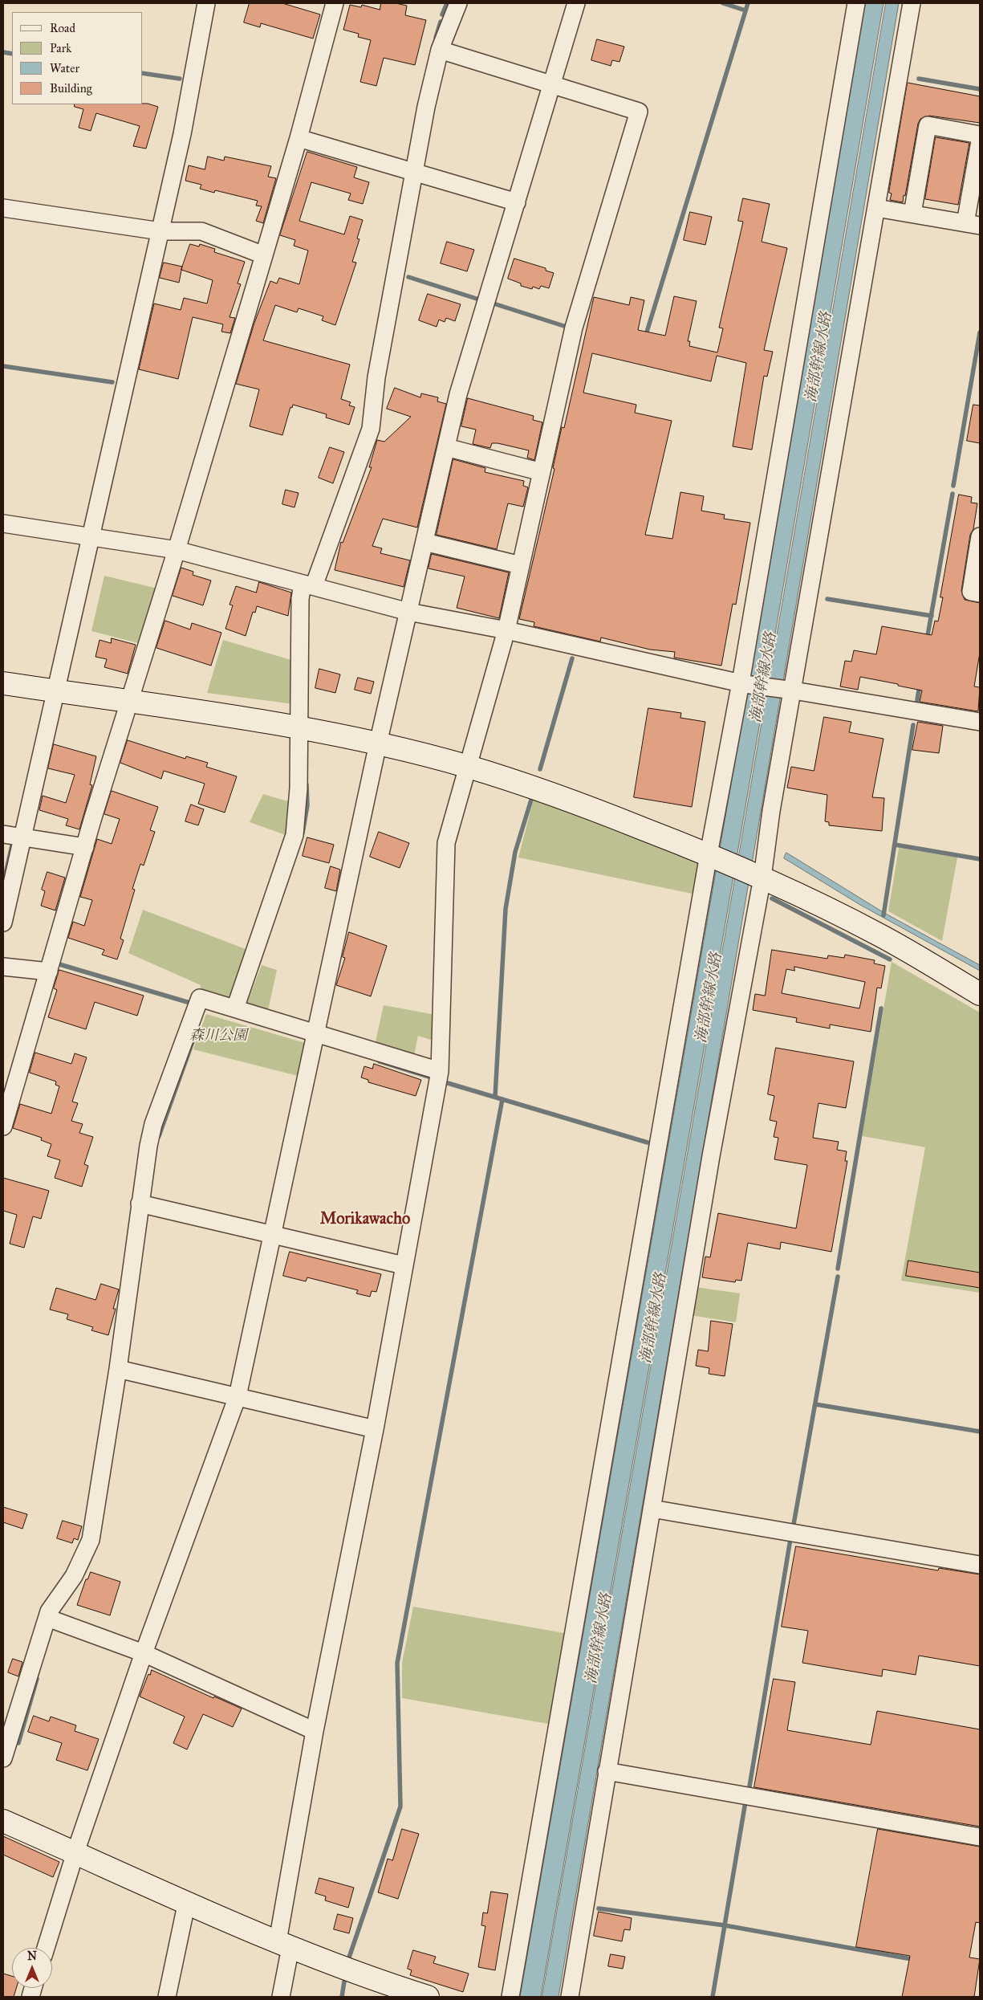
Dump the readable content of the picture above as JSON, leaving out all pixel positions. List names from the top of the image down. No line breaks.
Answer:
{"districts":["Morikawacho"],"water":["海部幹線水路"],"parks":["森川公園"],"legend":["Road","Park","Water","Building"],"north":"top"}
